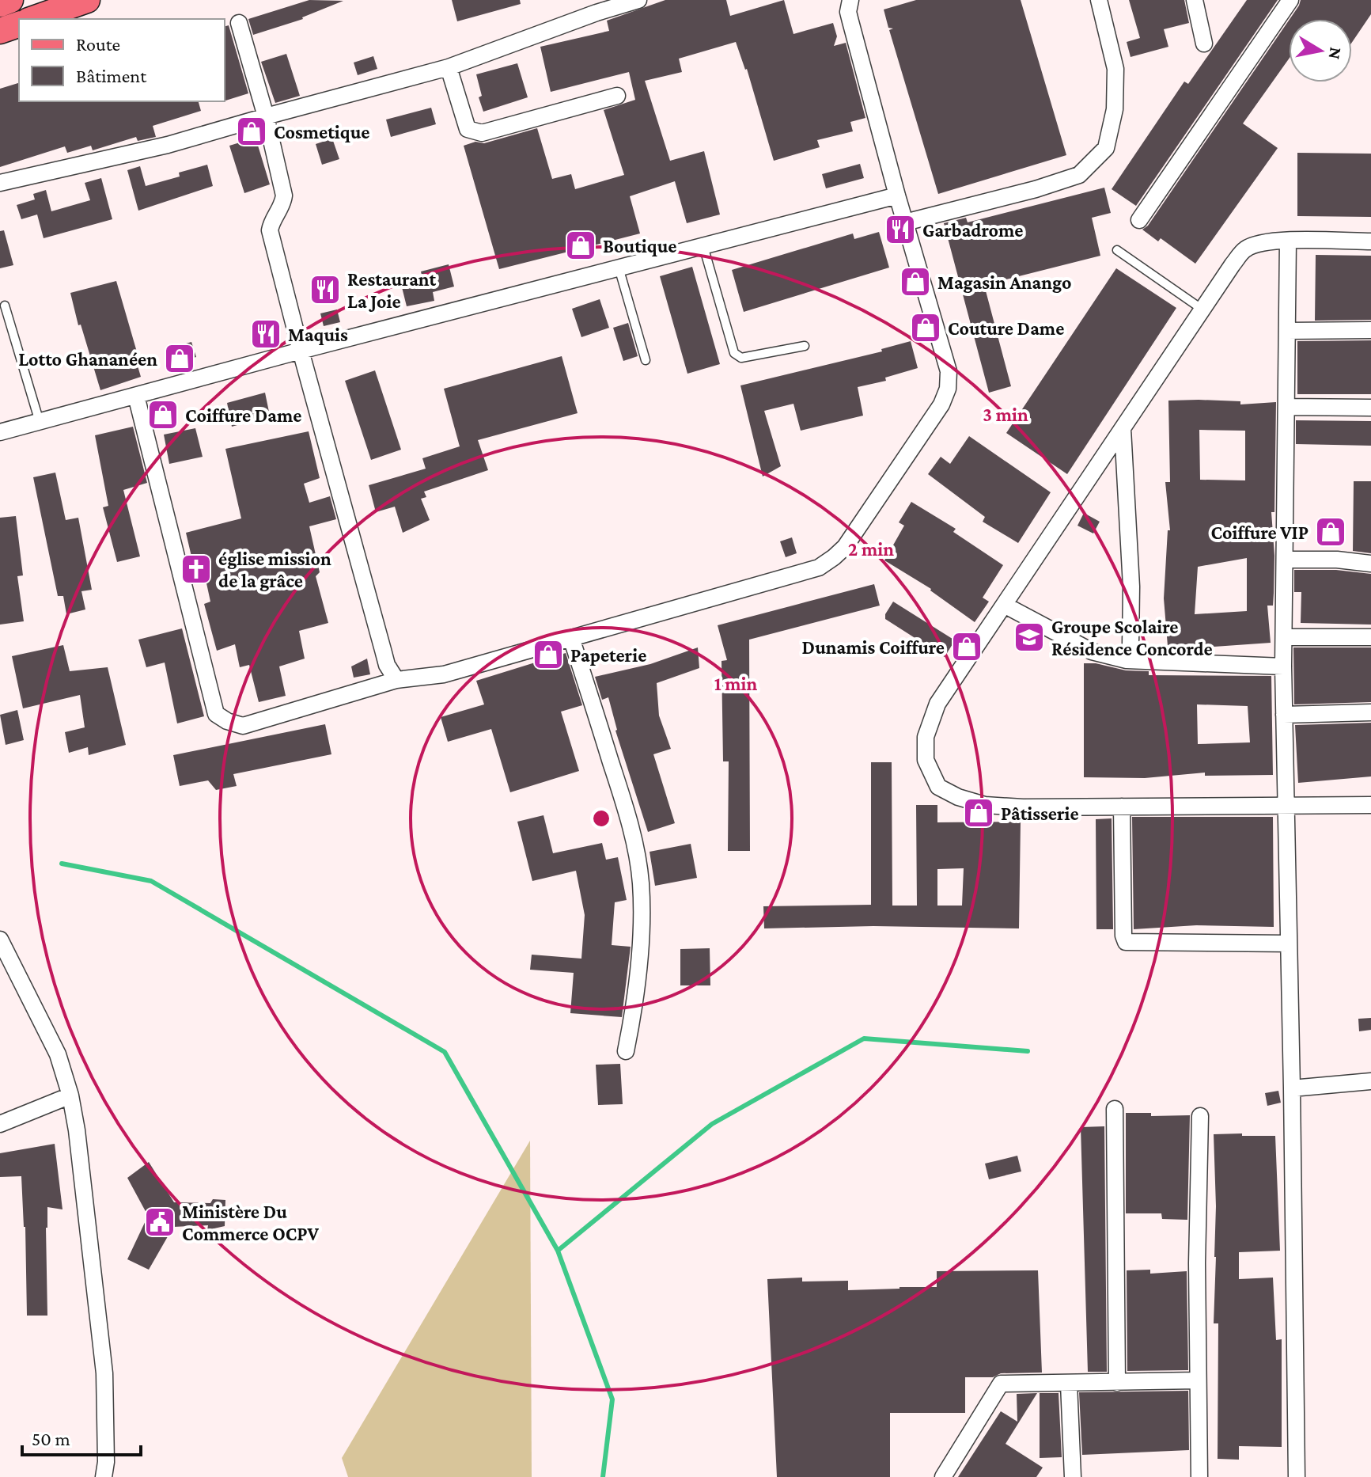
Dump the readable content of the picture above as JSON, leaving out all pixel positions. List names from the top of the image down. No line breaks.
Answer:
{"places":{"shop":["Cosmetique","Boutique","Magasin Anango","Couture Dame","Lotto Ghananéen","Coiffure Dame","Coiffure VIP","Dunamis Coiffure","Papeterie","Pâtisserie"],"restaurant":["Garbadrome","Restaurant La Joie","Maquis"],"church":["église mission de la grâce"],"school or university":["Groupe Scolaire Résidence Concorde"],"public building":["Ministère Du Commerce OCPV"]},"legend":["Route","Bâtiment"],"scale_bar":"50 m","north":"right","rings":["3 min","2 min","1 min"]}
